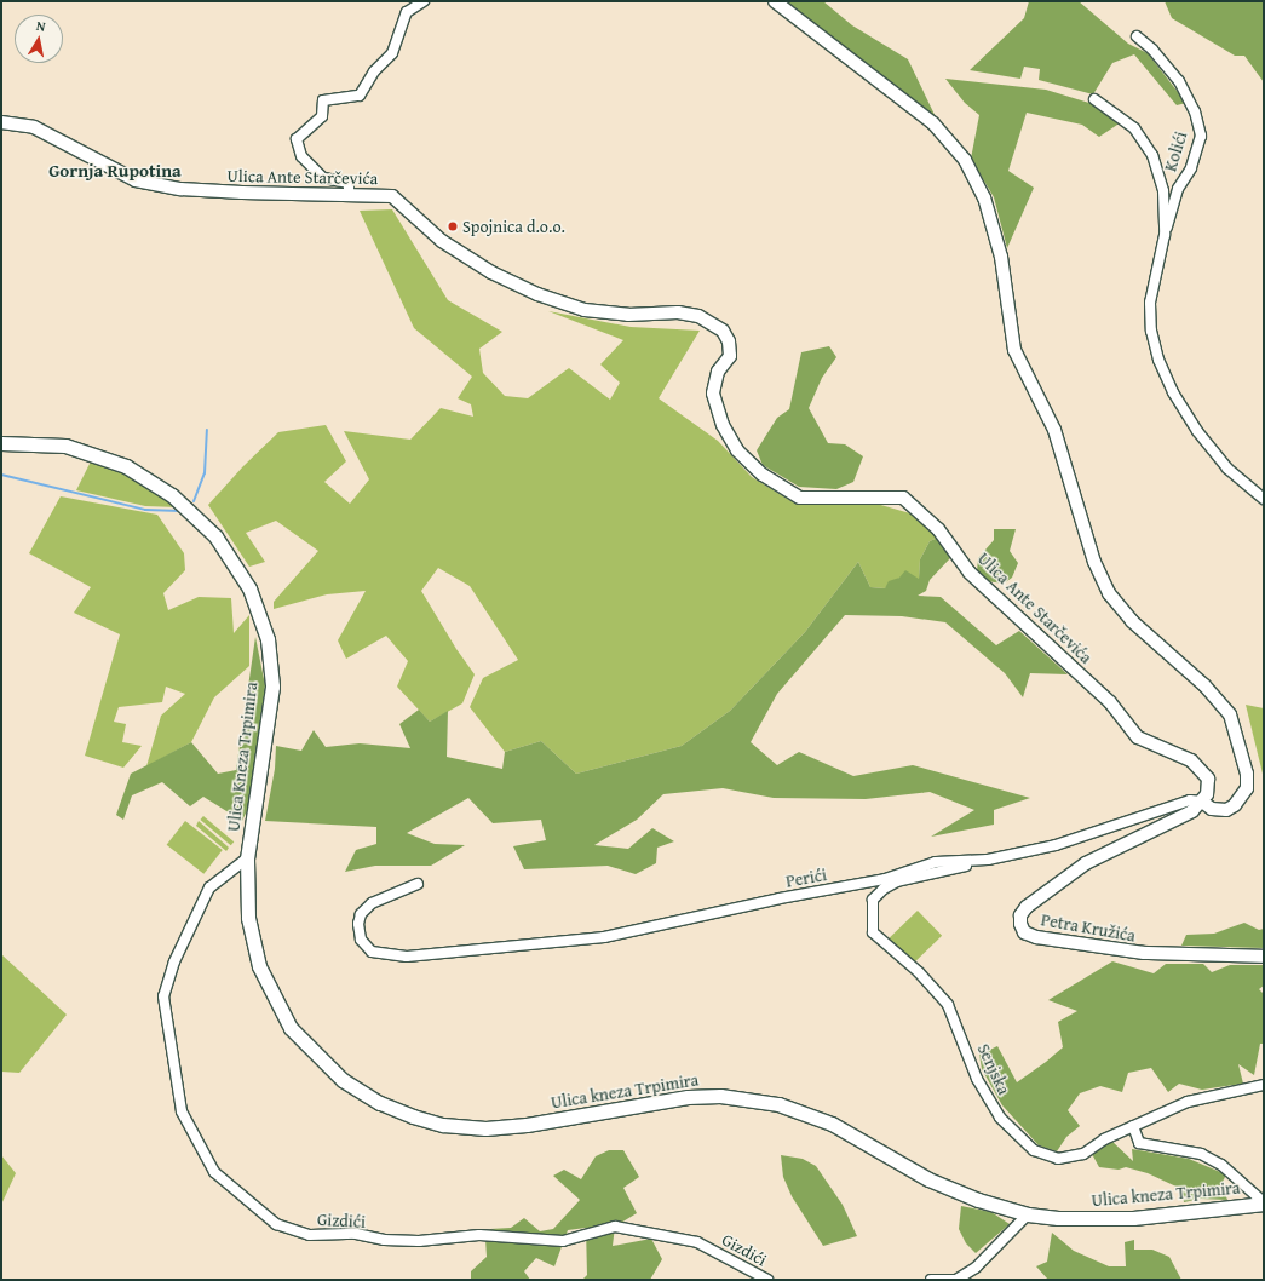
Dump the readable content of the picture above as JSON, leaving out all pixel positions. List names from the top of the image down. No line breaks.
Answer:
{"streets":{"main road":["Ulica Kneza Trpimira","Ulica kneza Trpimira"],"street":["Kolići","Ulica Ante Starčevića","Perići","Petra Kružića","Senjska","Gizdići"]},"crossings":[["Ulica Ante Starčevića","Perići"],["Ulica Ante Starčevića","Petra Kružića"],["Ulica Kneza Trpimira","Ulica kneza Trpimira"],["Ulica Kneza Trpimira","Gizdići"],["Perići","Petra Kružića"],["Perići","Senjska"]],"districts":["Gornja Rupotina"],"places":["Spojnica d.o.o."],"north":"top"}
